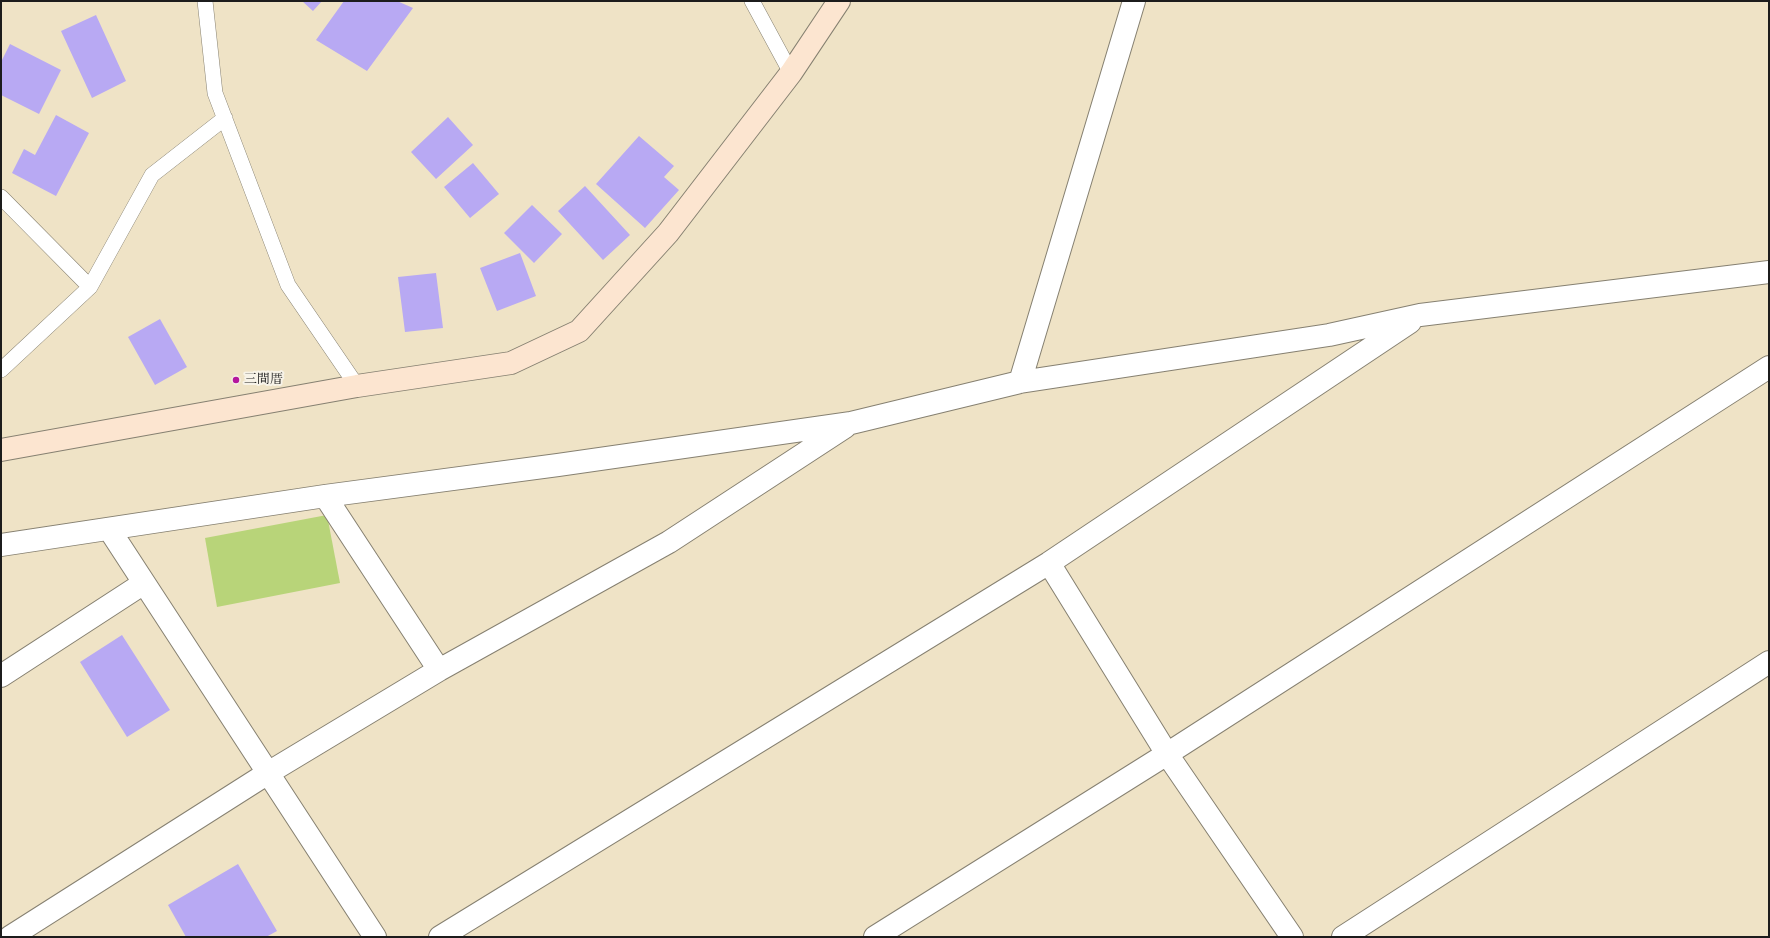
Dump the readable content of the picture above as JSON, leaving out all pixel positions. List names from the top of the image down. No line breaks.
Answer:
{"places":["三間厝"]}
